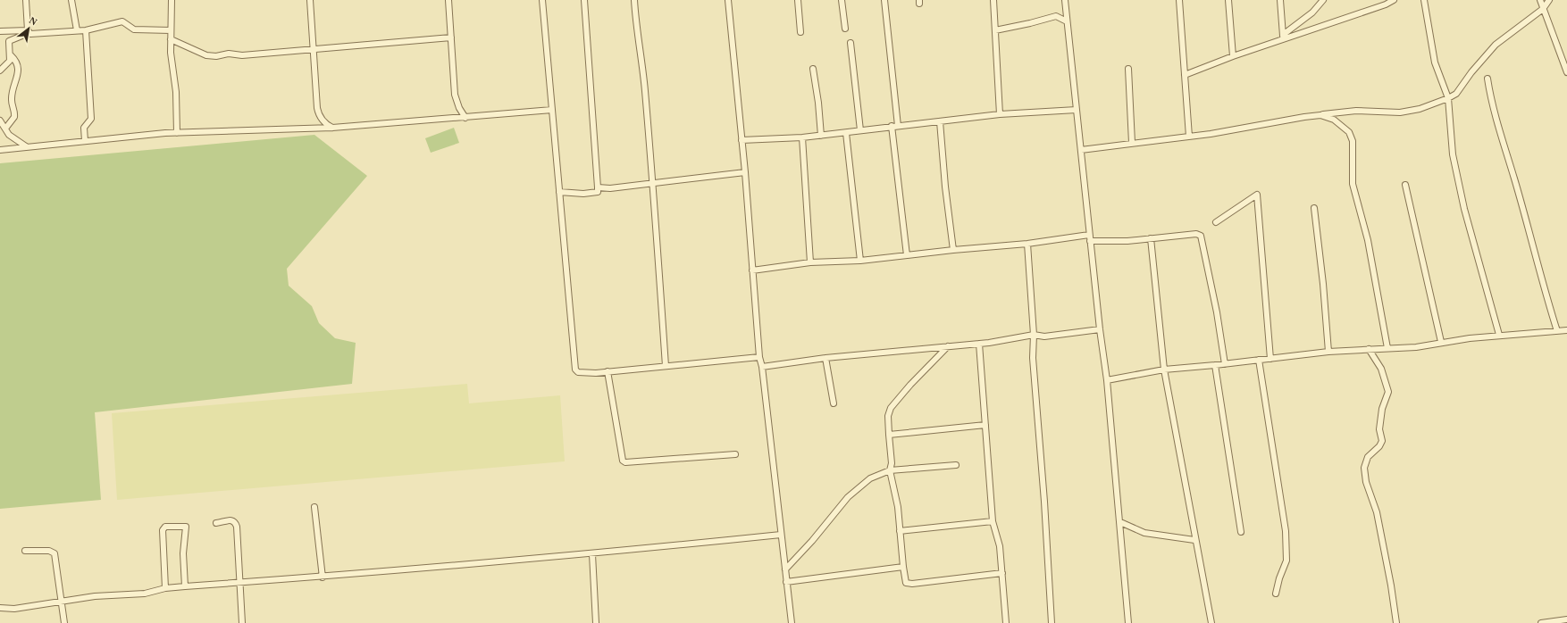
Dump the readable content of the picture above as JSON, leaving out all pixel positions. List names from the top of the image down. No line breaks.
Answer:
{"north":"top right"}
